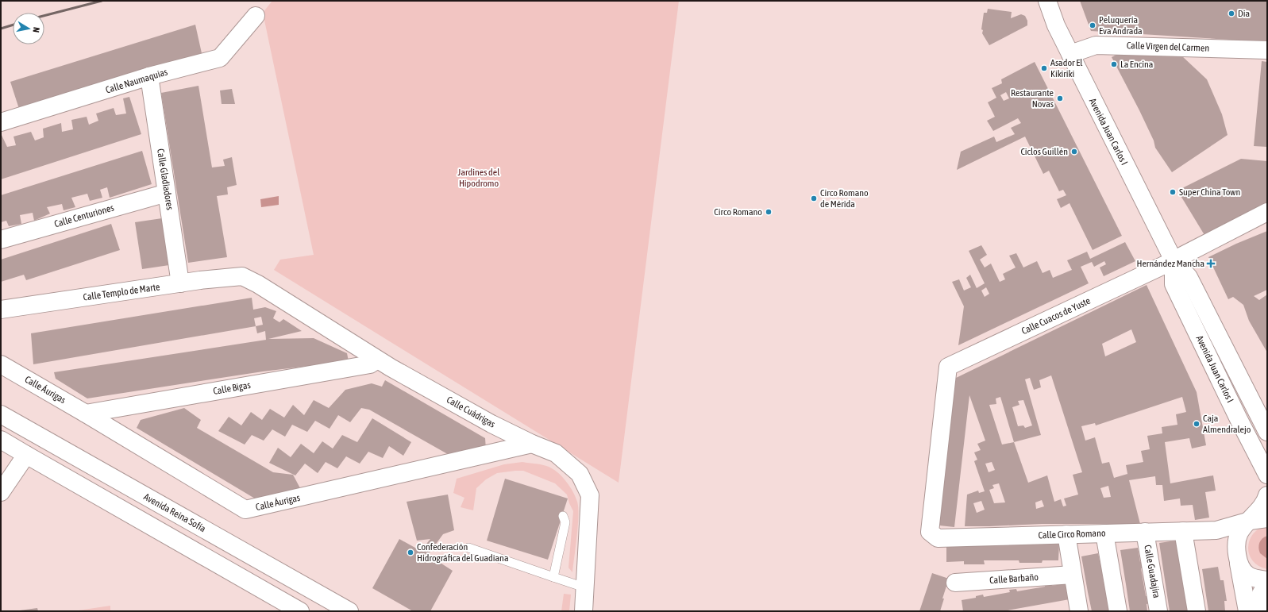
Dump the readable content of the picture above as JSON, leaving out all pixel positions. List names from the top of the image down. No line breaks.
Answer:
{"streets":{"main road":["Calle Virgen del Carmen","Calle Naumaquias","Avenida Juan Carlos I","Calle Gladiadores","Calle Centuriones","Calle Templo de Marte","Calle Cuacos de Yuste","Calle Bigas","Calle Áurigas","Calle Cuádrigas","Avenida Reina Sofía","Calle Circo Romano","Calle Guadajira","Calle Barbaño"]},"crossings":[["Calle Virgen del Carmen","Avenida Juan Carlos I"],["Calle Naumaquias","Calle Gladiadores"],["Avenida Juan Carlos I","Calle Cuacos de Yuste"],["Calle Gladiadores","Calle Centuriones"],["Calle Gladiadores","Calle Templo de Marte"],["Calle Templo de Marte","Calle Cuádrigas"],["Calle Cuacos de Yuste","Calle Circo Romano"],["Calle Bigas","Calle Áurigas"],["Calle Bigas","Calle Cuádrigas"],["Calle Áurigas","Calle Cuádrigas"],["Calle Circo Romano","Calle Guadajira"]],"parks":["Jardines del Hipodromo"],"places":{"other":["Dia","Peluquería Eva Andrada","La Encina","Asador El Kikiriki","Restaurante Novas","Ciclos Guillén","Super China Town","Circo Romano de Mérida","Circo Romano","Caja Almendralejo","Confederación Hidrográfica del Guadiana"],"health":["Hernández Mancha"]},"north":"right"}
